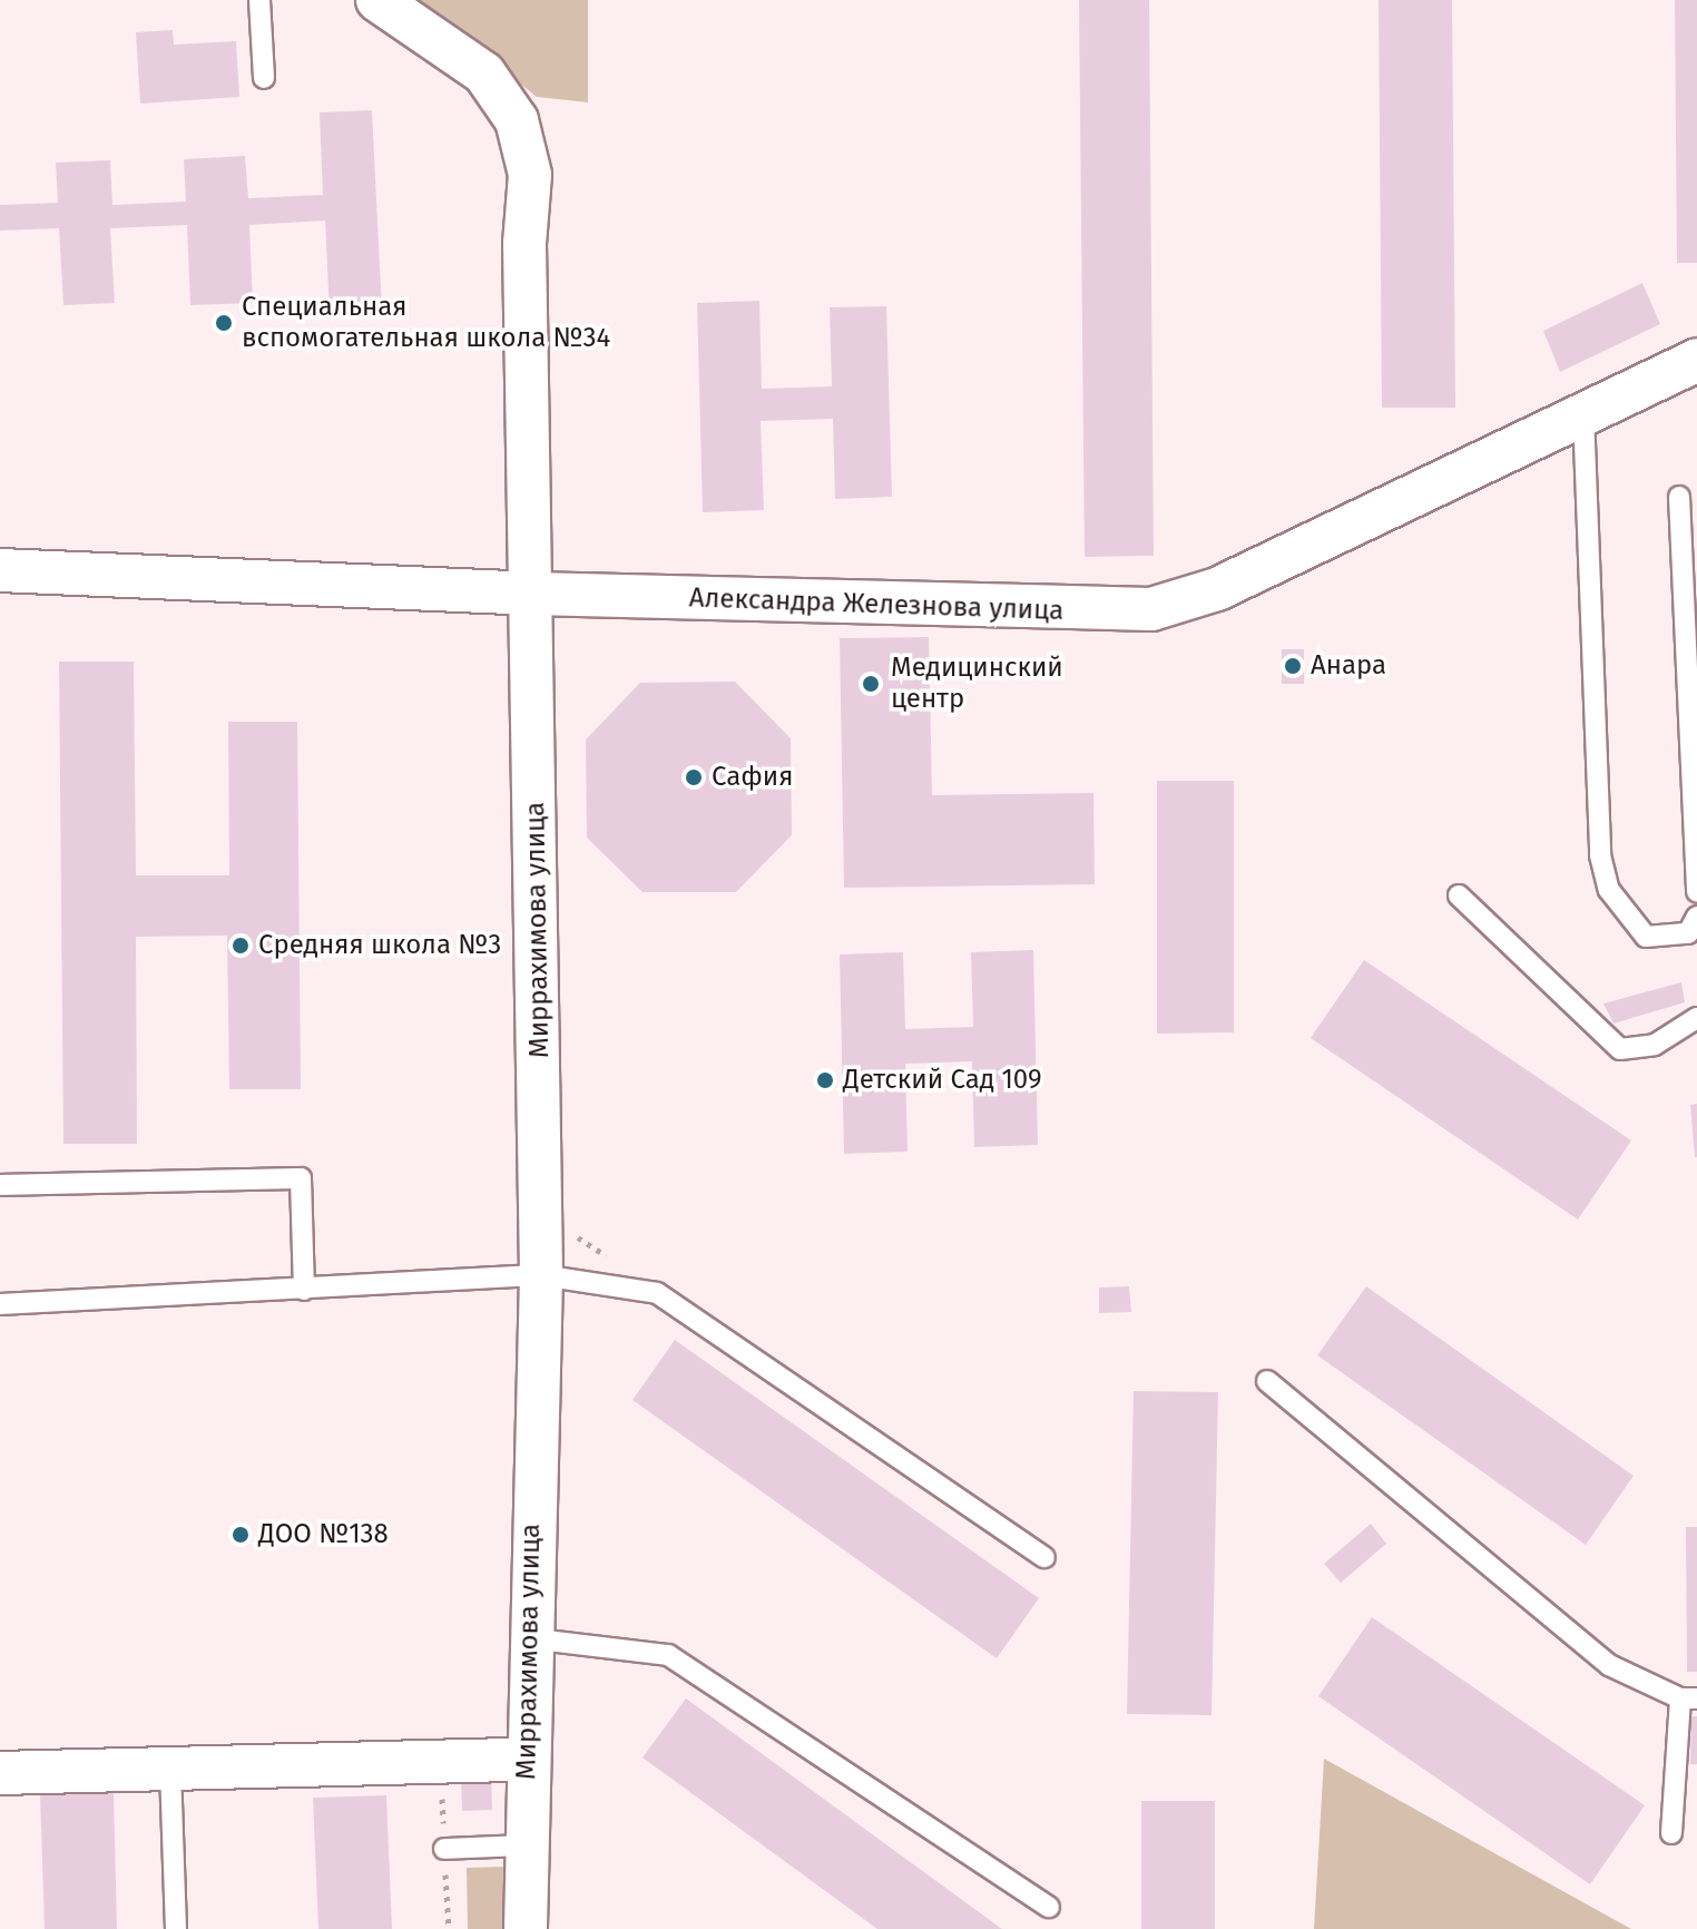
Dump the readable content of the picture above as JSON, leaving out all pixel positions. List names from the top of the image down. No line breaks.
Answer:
{"streets":{"street":["Александра Железнова улица","Миррахимова улица"]},"crossings":[["Александра Железнова улица","Миррахимова улица"]],"places":["Специальная вспомогательная школа №34","Анара","Медицинский центр","Сафия","Средняя школа №3","Детский Сад 109","ДОО №138"]}
